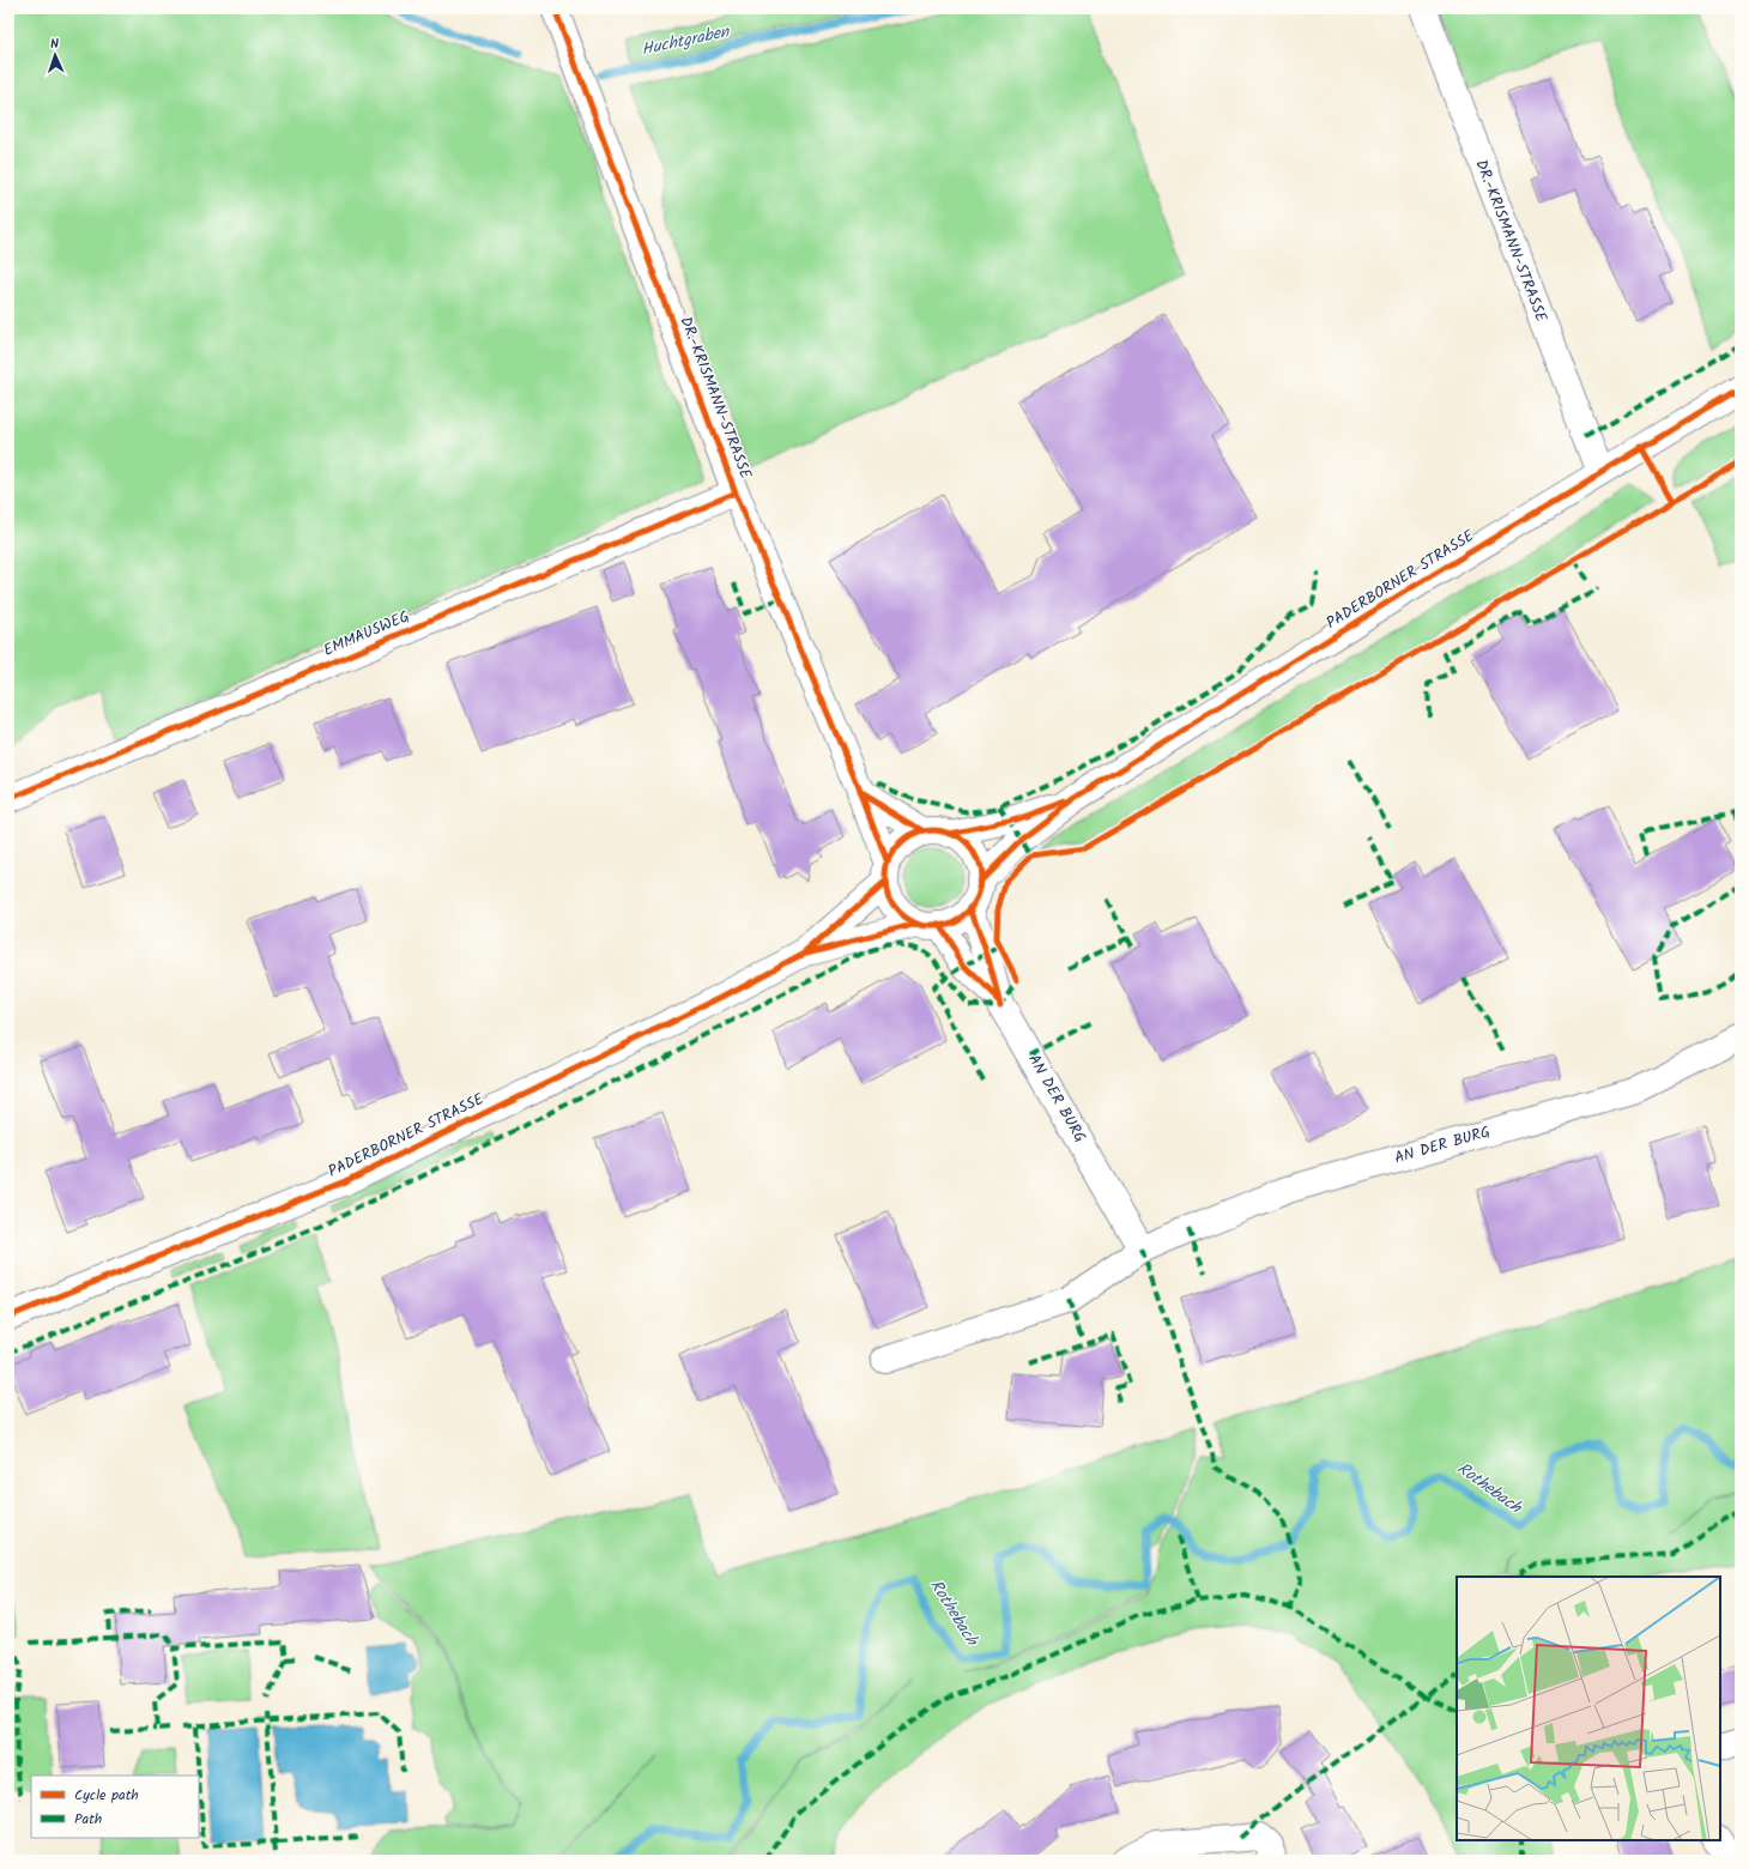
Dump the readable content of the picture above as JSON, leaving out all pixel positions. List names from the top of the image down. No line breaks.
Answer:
{"streets":{"street":["DR.-KRISMANN-STRASSE","PADERBORNER STRASSE","EMMAUSWEG","AN DER BURG"]},"crossings":[["DR.-KRISMANN-STRASSE","PADERBORNER STRASSE"],["DR.-KRISMANN-STRASSE","EMMAUSWEG"],["DR.-KRISMANN-STRASSE","AN DER BURG"],["PADERBORNER STRASSE","AN DER BURG"]],"water":["Huchtgraben","Rothebach"],"legend":["Cycle path","Path"],"north":"top"}
